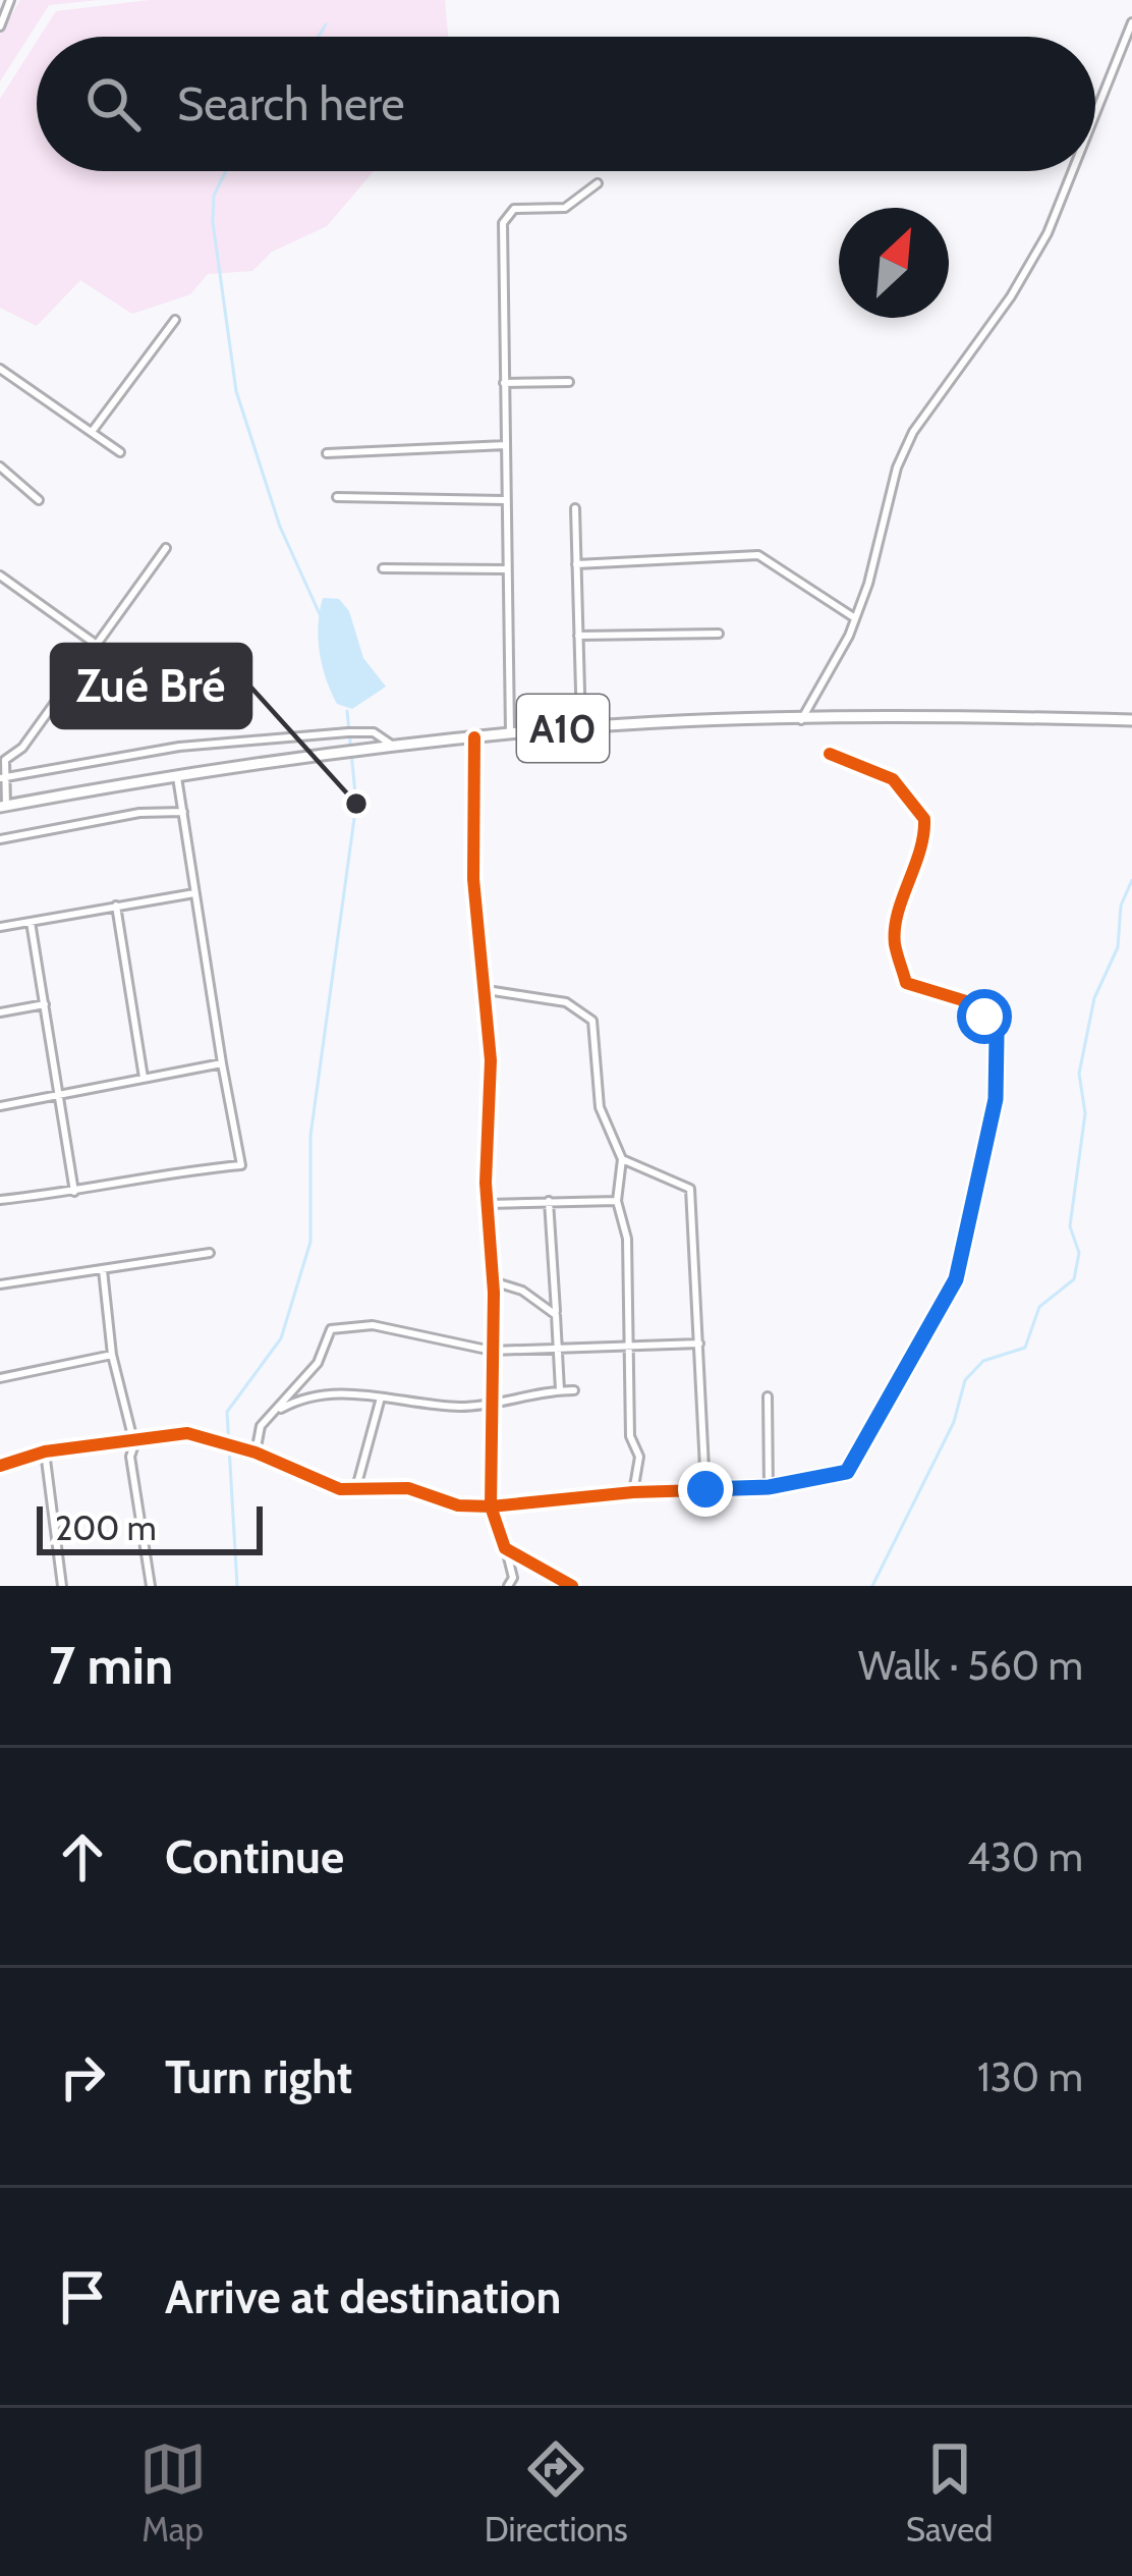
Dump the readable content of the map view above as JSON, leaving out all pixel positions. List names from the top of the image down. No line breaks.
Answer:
{"streets":{"main road":["A10"]},"places":["Zué Bré"],"scale_bar":"200 m","north":"top right","page":{"search":"Search here","scale":"200 m","heading":["7 min","Walk · 560 m"],"list":[["Continue","430 m"],["Turn right","130 m"],"Arrive at destination"],"nav":["Map","Directions","Saved"]}}
